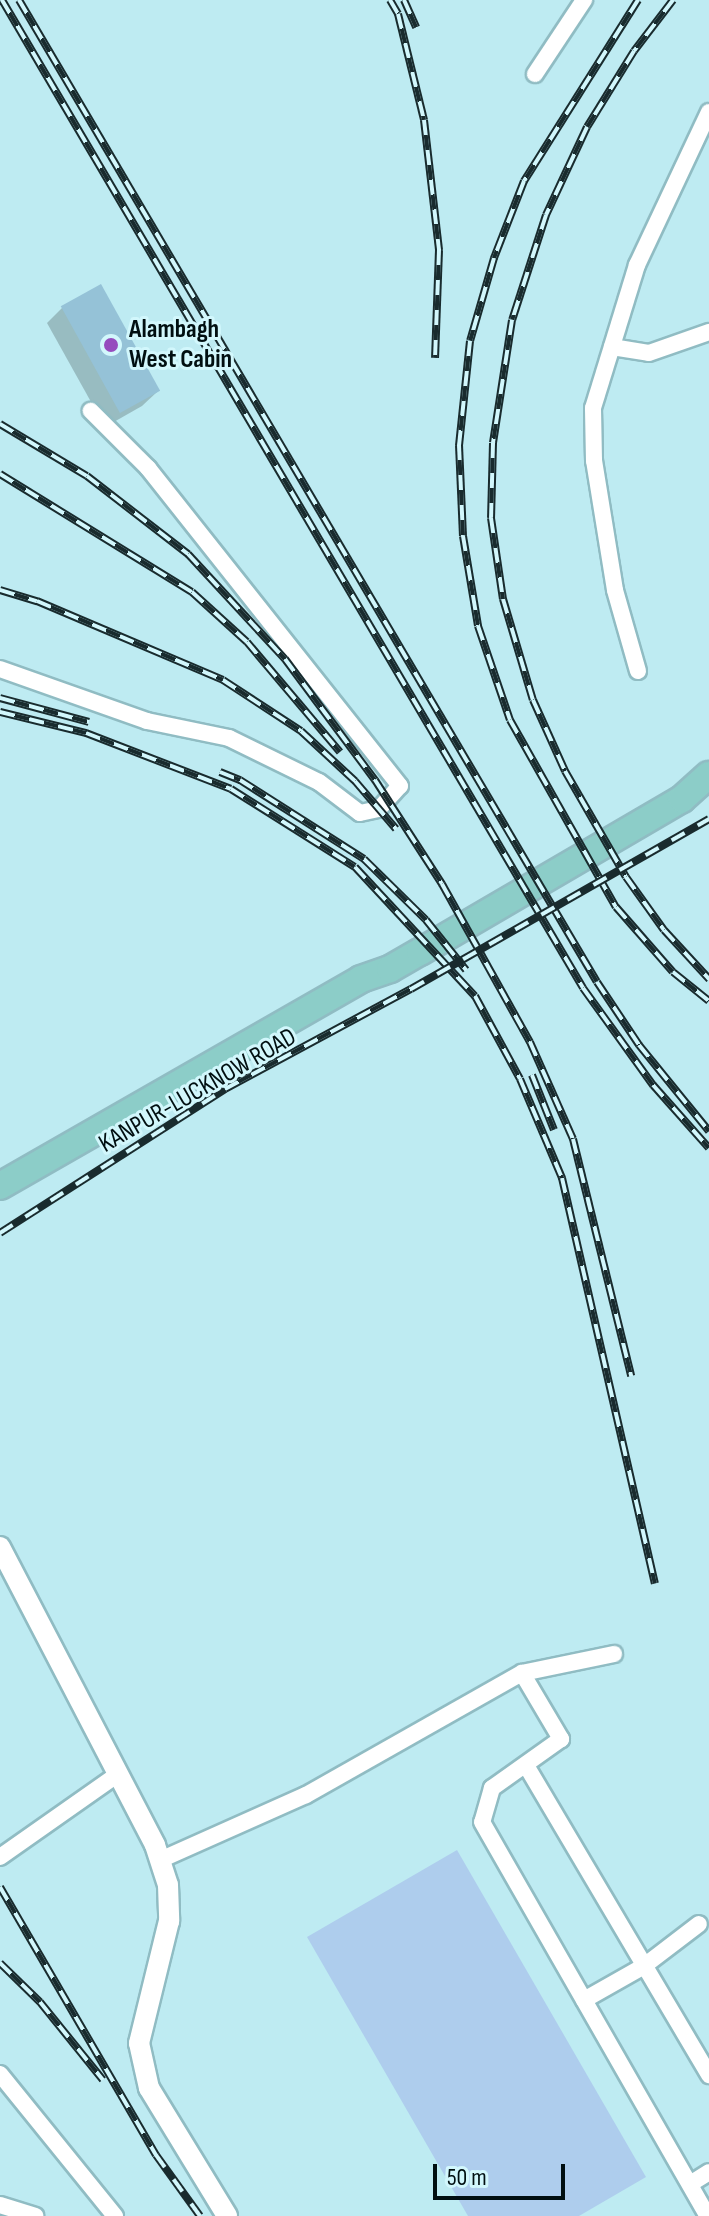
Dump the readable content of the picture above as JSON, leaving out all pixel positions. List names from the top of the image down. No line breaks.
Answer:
{"streets":{"main road":["KANPUR-LUCKNOW ROAD"]},"places":["Alambagh West Cabin"],"scale_bar":"50 m"}
